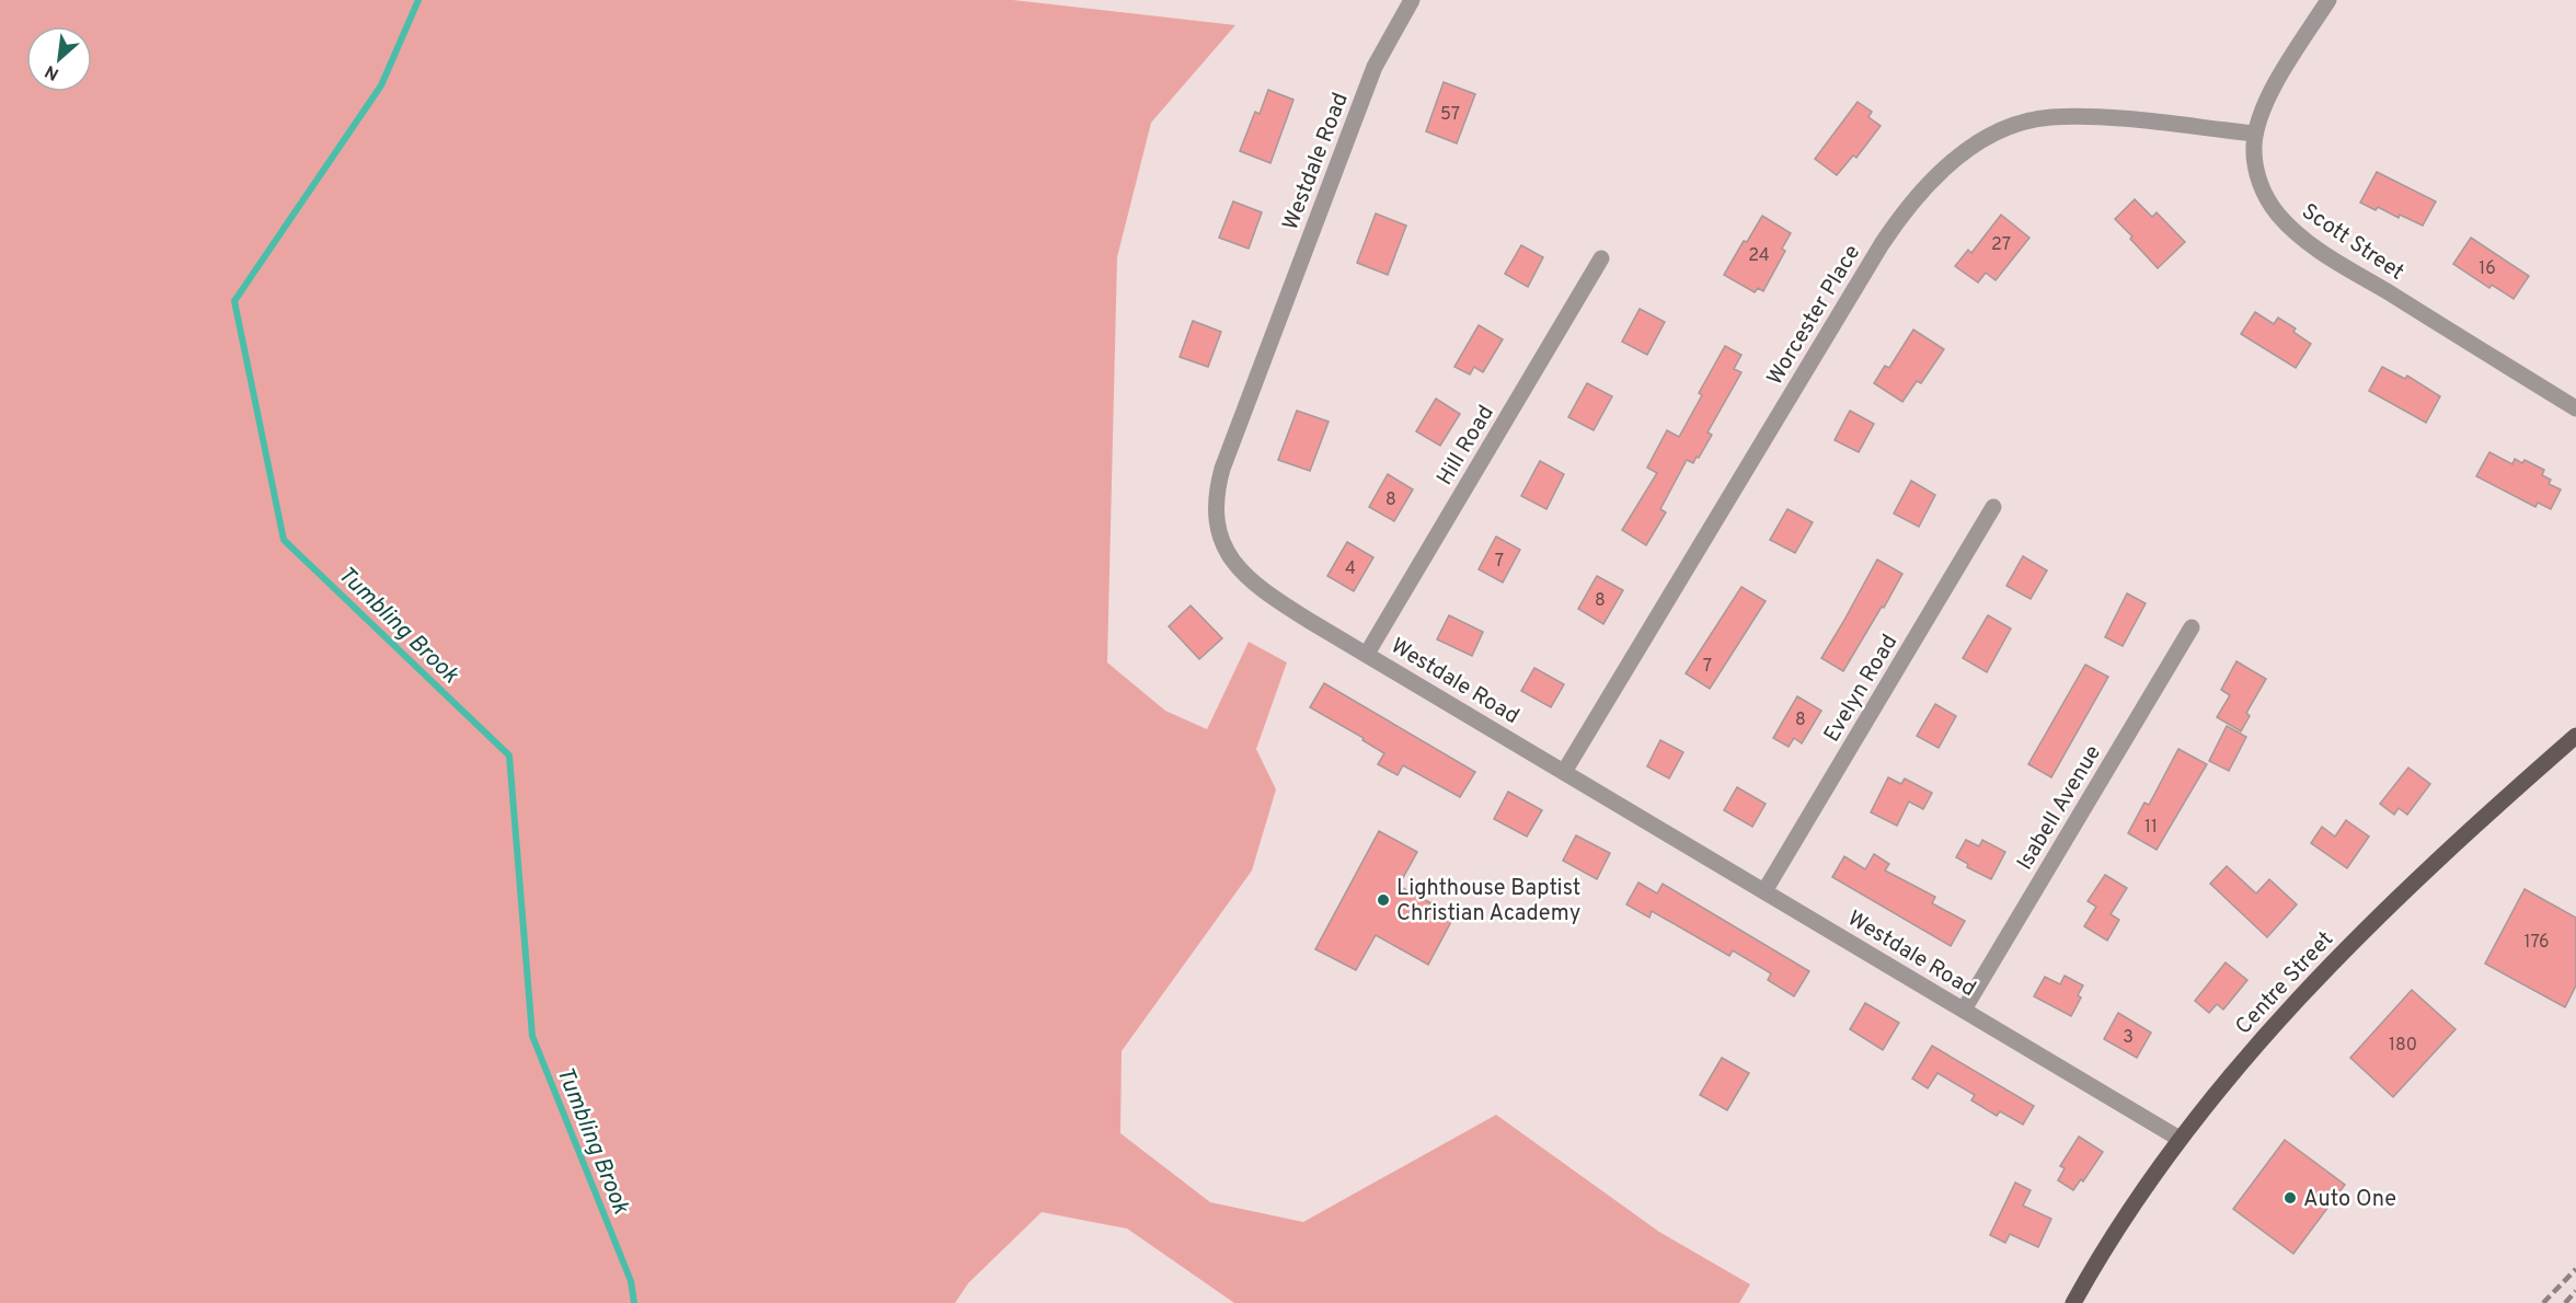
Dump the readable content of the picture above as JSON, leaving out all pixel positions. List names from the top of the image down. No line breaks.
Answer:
{"streets":{"main road":["Centre Street"],"street":["Westdale Road","Scott Street","Worcester Place","Hill Road","Evelyn Road","Isabell Avenue"]},"crossings":[["Westdale Road","Worcester Place"],["Westdale Road","Hill Road"],["Westdale Road","Evelyn Road"],["Westdale Road","Isabell Avenue"],["Westdale Road","Centre Street"],["Scott Street","Worcester Place"]],"water":["Tumbling Brook"],"places":["Lighthouse Baptist Christian Academy","Auto One"],"house_numbers":["57","27","24","16","8","7","4","8","7","8","11","176","3","180"],"north":"bottom left"}
